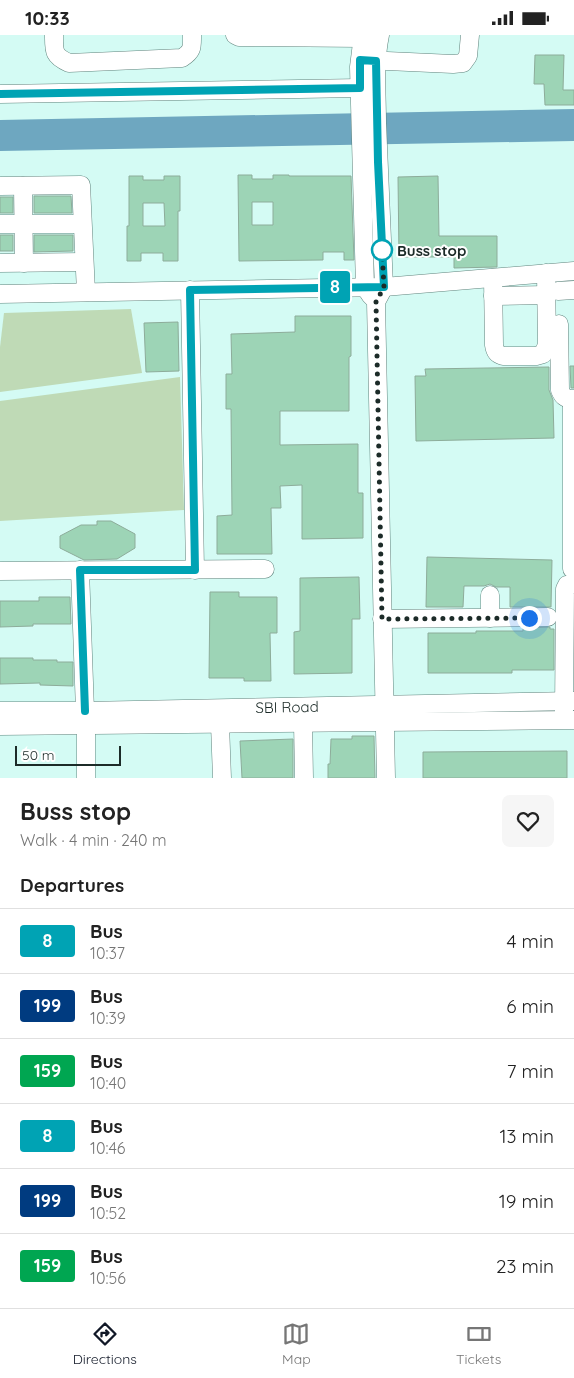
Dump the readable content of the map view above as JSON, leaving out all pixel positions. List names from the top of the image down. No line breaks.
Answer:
{"streets":{"street":["SBI Road"]},"places":["Buss stop"],"lines":["bus line 8"],"scale_bar":"50 m","page":{"status":"10:33","on_map":"8","scale":"50 m","heading":[["Buss stop","Walk · 4 min · 240 m"],"Departures"],"list":[{"mark":"8","name":"Bus","note":"10:37","value":"4 min"},{"mark":"199","name":"Bus","note":"10:39","value":"6 min"},{"mark":"159","name":"Bus","note":"10:40","value":"7 min"},{"mark":"8","name":"Bus","note":"10:46","value":"13 min"},{"mark":"199","name":"Bus","note":"10:52","value":"19 min"},{"mark":"159","name":"Bus","note":"10:56","value":"23 min"}],"tabs":["Directions","Map","Tickets"]}}
